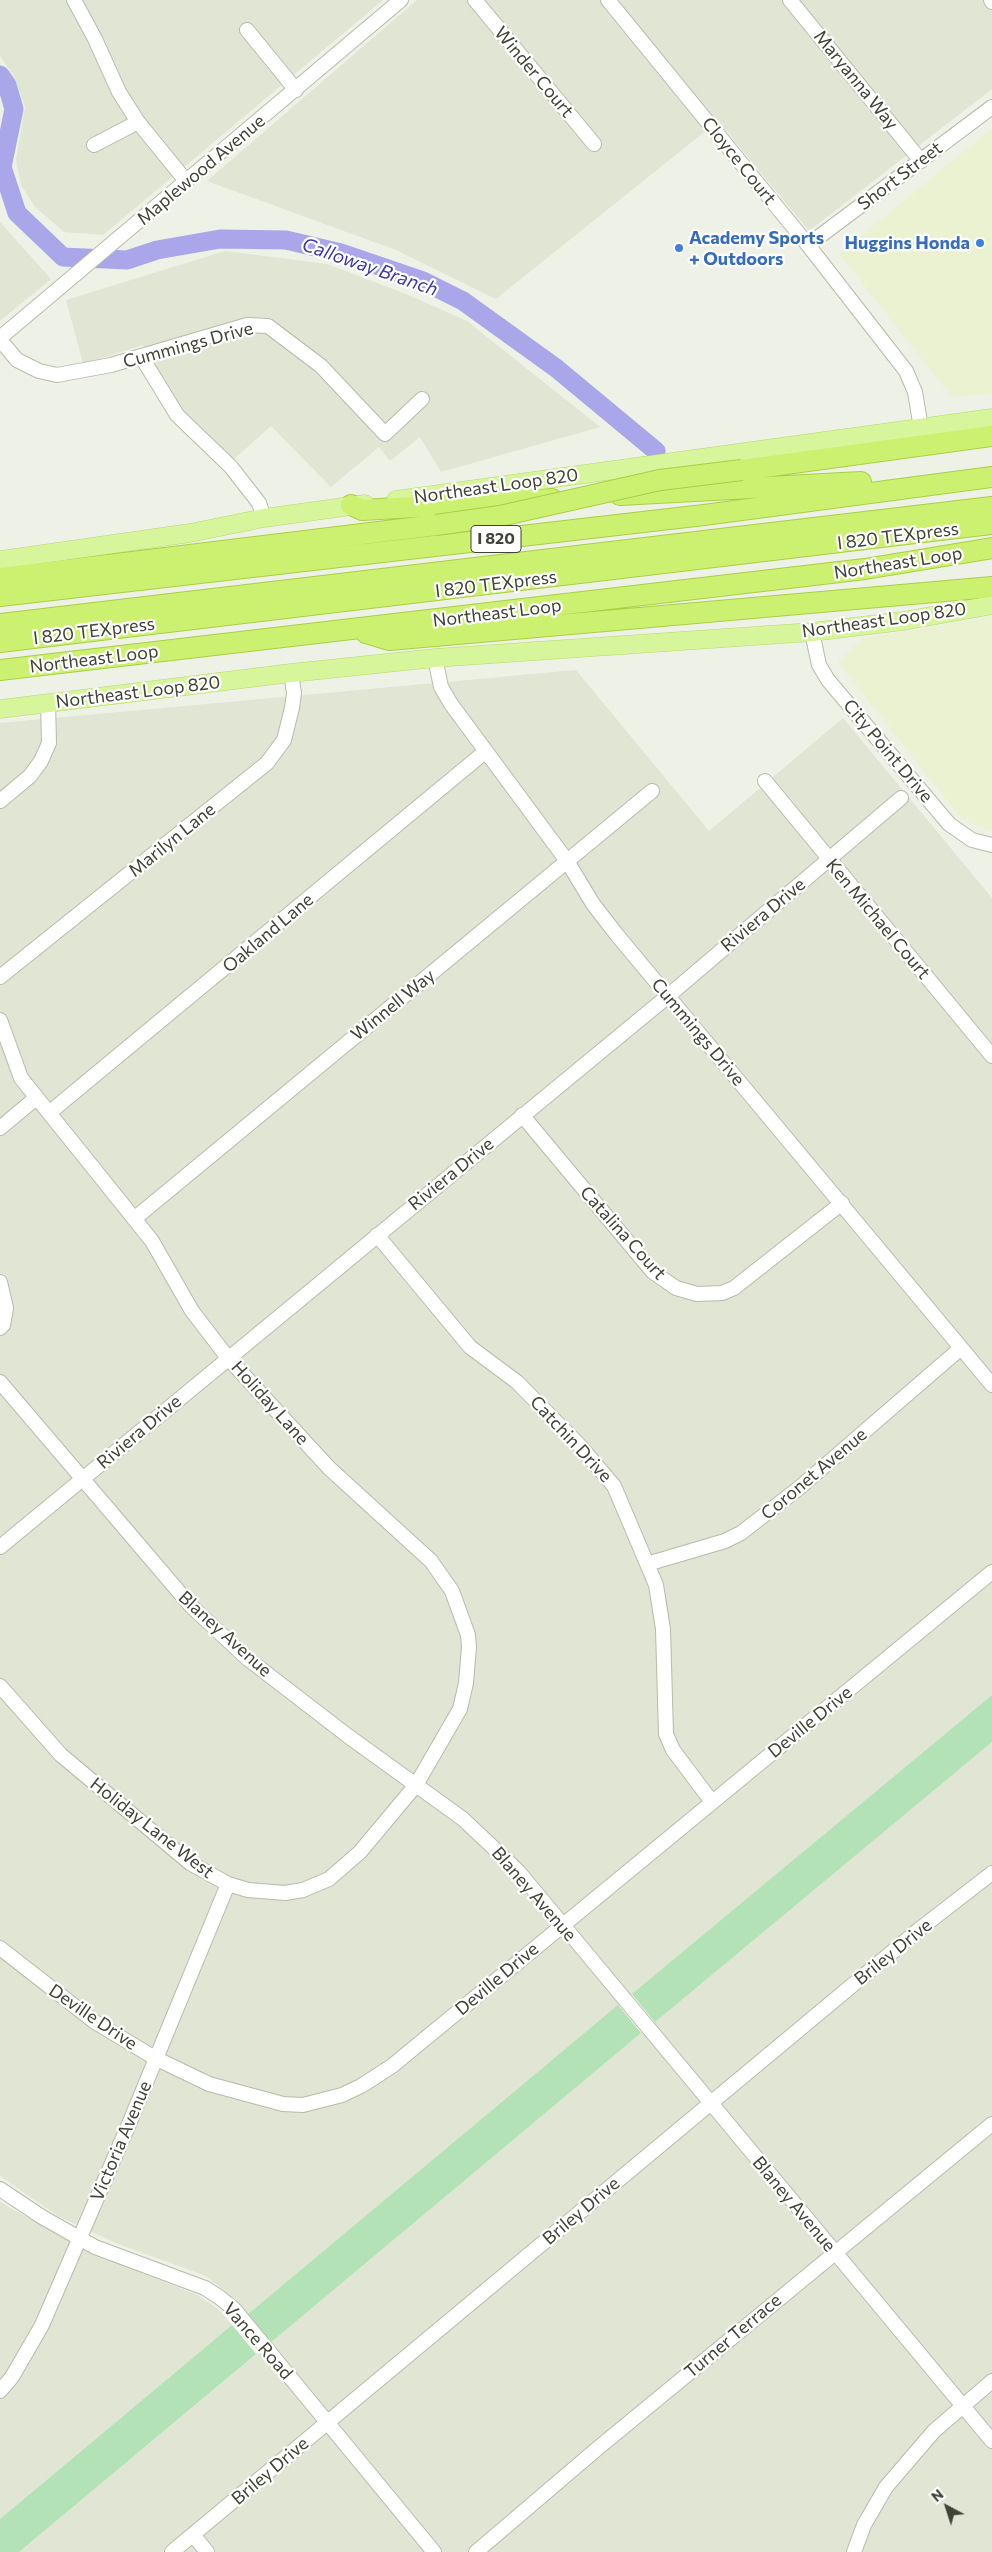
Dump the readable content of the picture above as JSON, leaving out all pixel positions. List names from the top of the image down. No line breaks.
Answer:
{"streets":{"highway":["I 820 TEXpress","I 820","Northeast Loop"],"main road":["Northeast Loop 820"],"street":["Winder Court","Maryanna Way","Cloyce Court","Maplewood Avenue","Short Street","Cummings Drive","City Point Drive","Marilyn Lane","Riviera Drive","Ken Michael Court","Oakland Lane","Winnell Way","Catalina Court","Holiday Lane","Catchin Drive","Coronet Avenue","Blaney Avenue","Deville Drive","Holiday Lane West","Briley Drive","Victoria Avenue","Turner Terrace","Vance Road"]},"crossings":[["Maryanna Way","Short Street"],["Cloyce Court","Short Street"],["Cloyce Court","Northeast Loop 820"],["Maplewood Avenue","Cummings Drive"],["Cummings Drive","Northeast Loop 820"],["Cummings Drive","Riviera Drive"],["Cummings Drive","Oakland Lane"],["Cummings Drive","Winnell Way"],["Cummings Drive","Catalina Court"],["Cummings Drive","Coronet Avenue"],["Northeast Loop 820","City Point Drive"],["Northeast Loop 820","Marilyn Lane"],["Riviera Drive","Ken Michael Court"],["Riviera Drive","Catalina Court"],["Riviera Drive","Holiday Lane"],["Riviera Drive","Catchin Drive"],["Riviera Drive","Blaney Avenue"],["Oakland Lane","Holiday Lane"],["Winnell Way","Holiday Lane"],["Holiday Lane","Blaney Avenue"],["Holiday Lane","Holiday Lane West"],["Catchin Drive","Coronet Avenue"],["Catchin Drive","Deville Drive"],["Blaney Avenue","Deville Drive"],["Blaney Avenue","Holiday Lane West"],["Blaney Avenue","Briley Drive"],["Blaney Avenue","Turner Terrace"],["Deville Drive","Victoria Avenue"],["Holiday Lane West","Victoria Avenue"],["Briley Drive","Vance Road"],["Victoria Avenue","Vance Road"]],"water":["Calloway Branch"],"places":["Huggins Honda","Academy Sports + Outdoors"],"north":"top left"}
